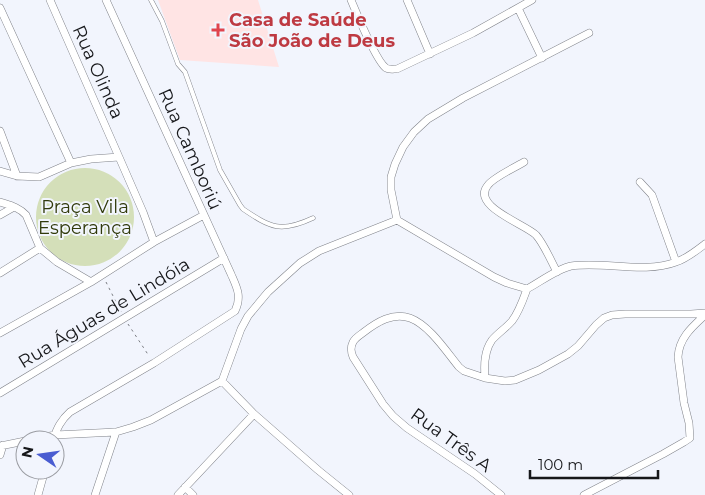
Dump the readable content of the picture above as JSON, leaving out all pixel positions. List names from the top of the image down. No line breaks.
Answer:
{"streets":{"street":["Rua Olinda","Rua Camboriú","Rua Águas de Lindóia","Rua Três A"]},"crossings":[["Rua Olinda","Rua Águas de Lindóia"],["Rua Camboriú","Rua Águas de Lindóia"]],"parks":["Praça Vila Esperança"],"places":{"health":["Casa de Saúde São João de Deus"]},"scale_bar":"100 m","north":"left"}
